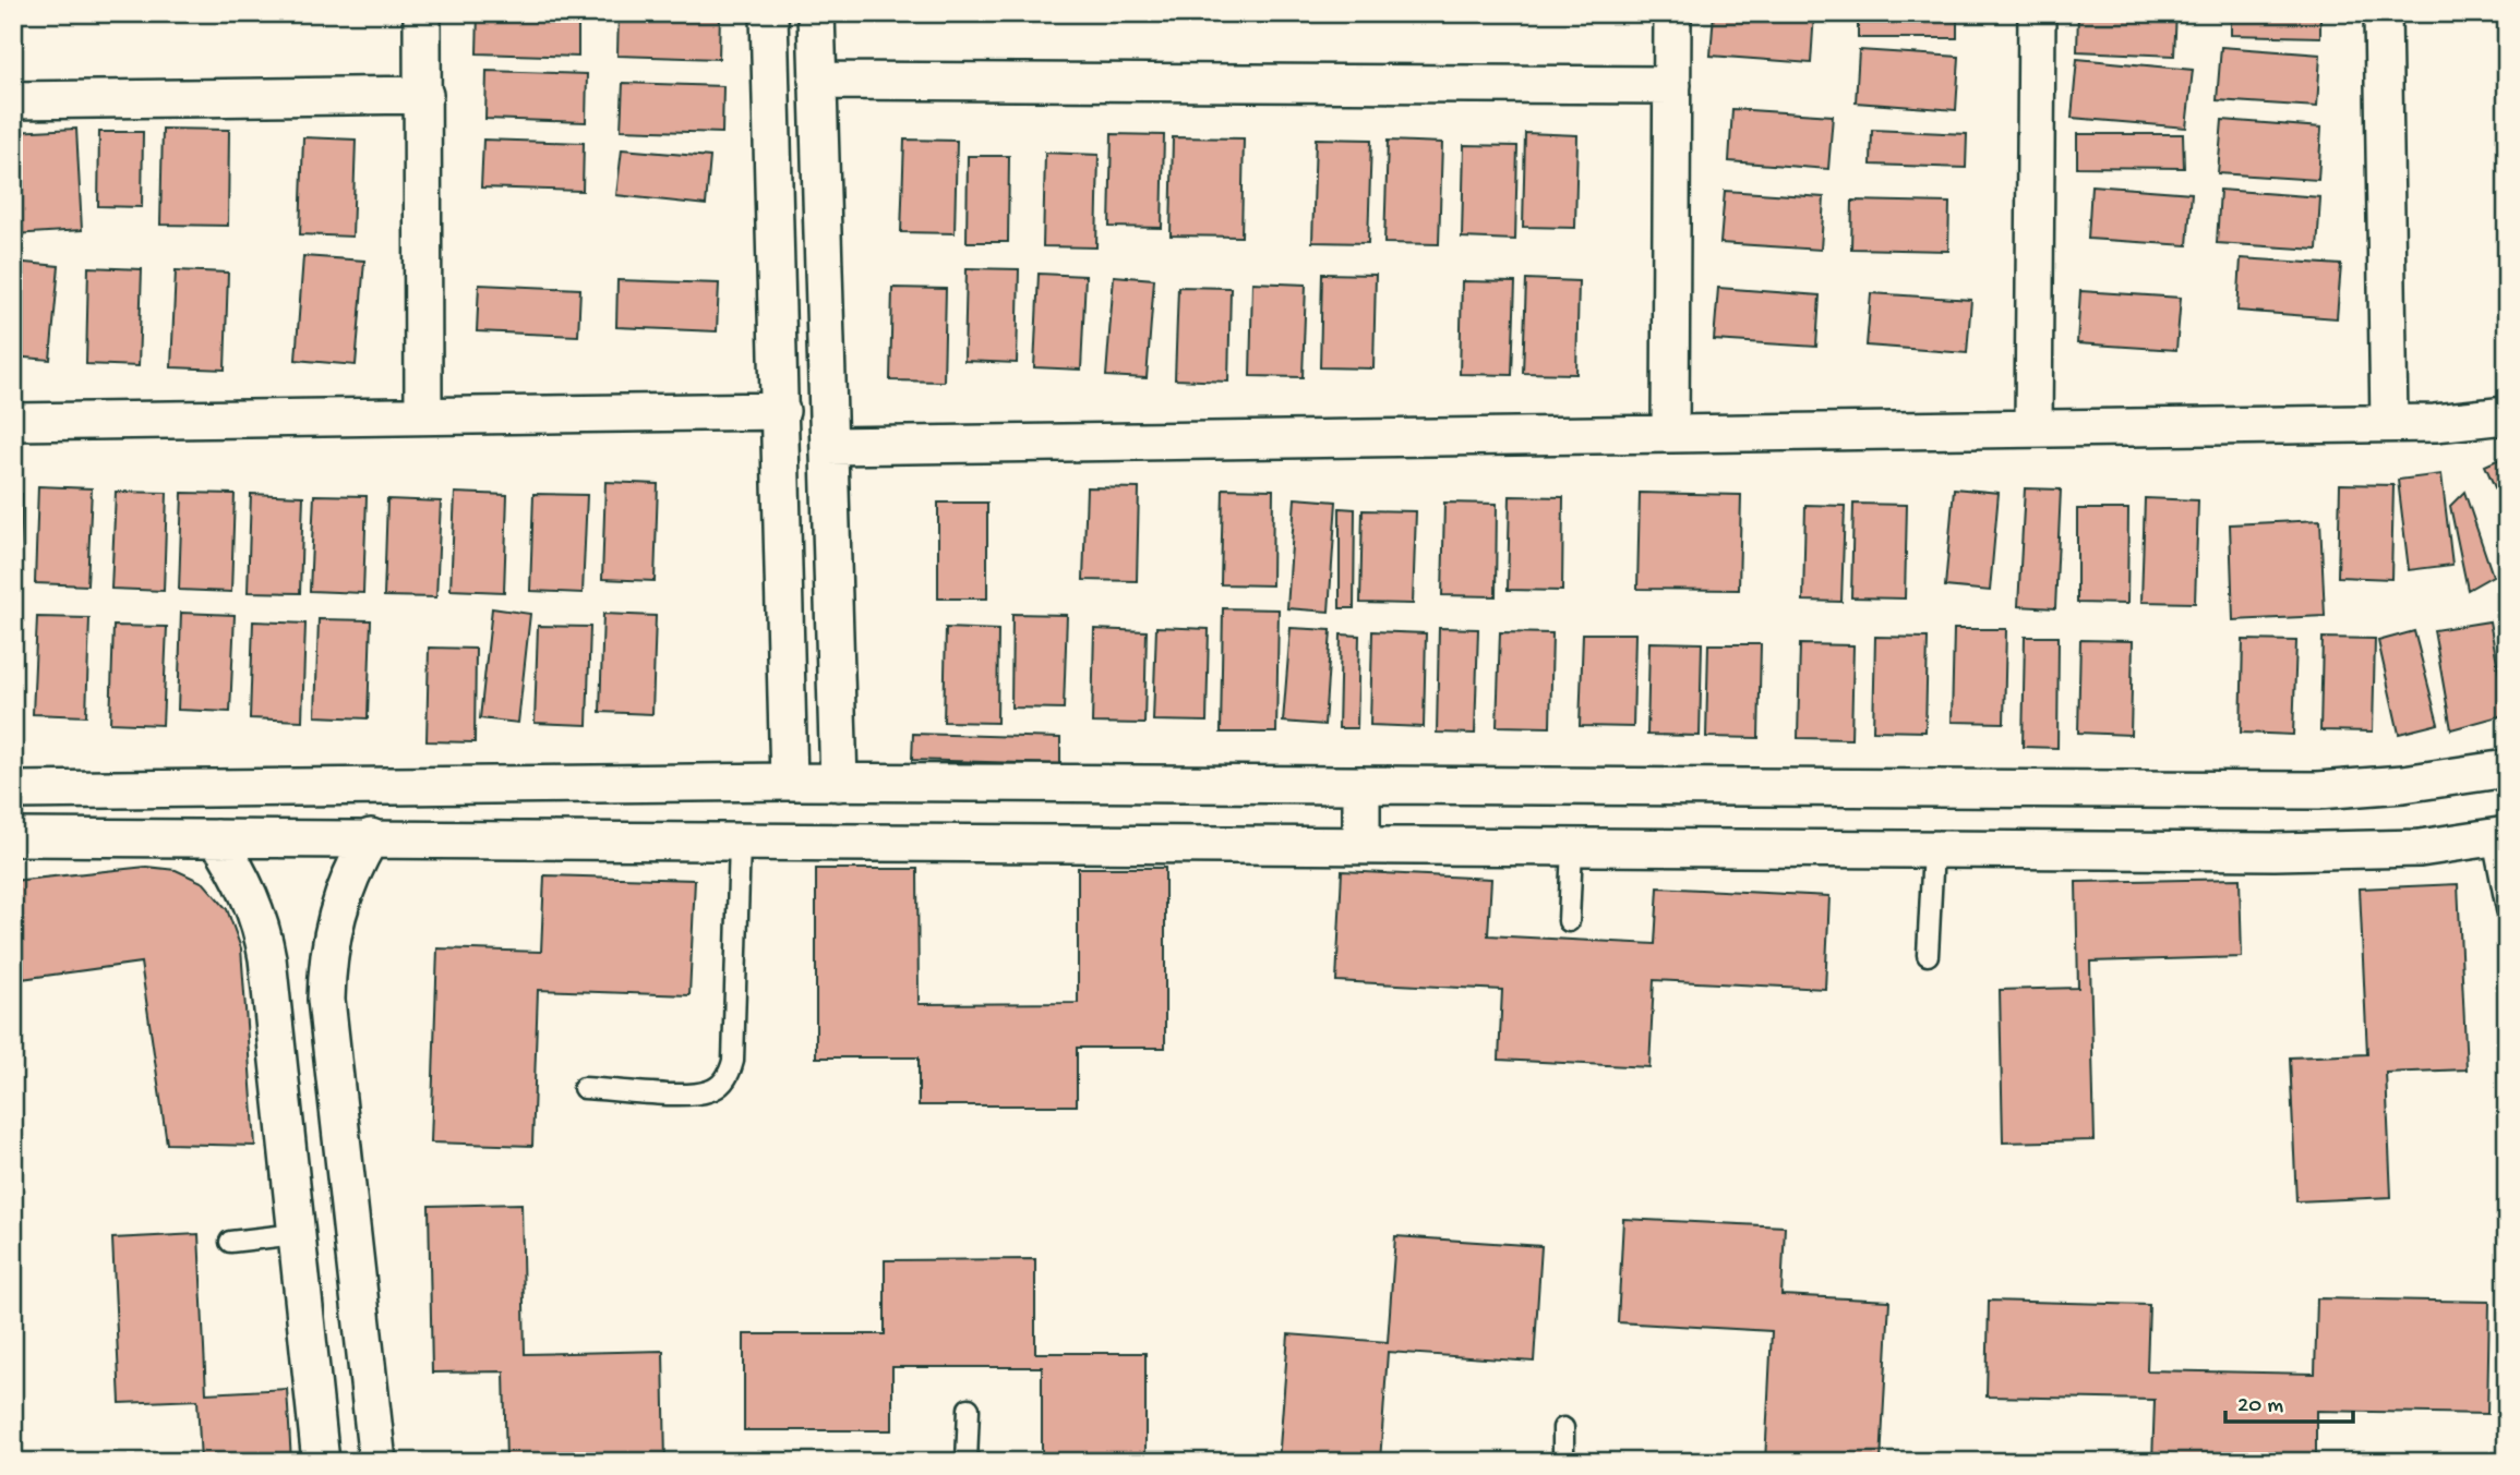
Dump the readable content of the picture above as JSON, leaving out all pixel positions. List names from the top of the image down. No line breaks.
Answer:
{"scale_bar":"20 m"}
